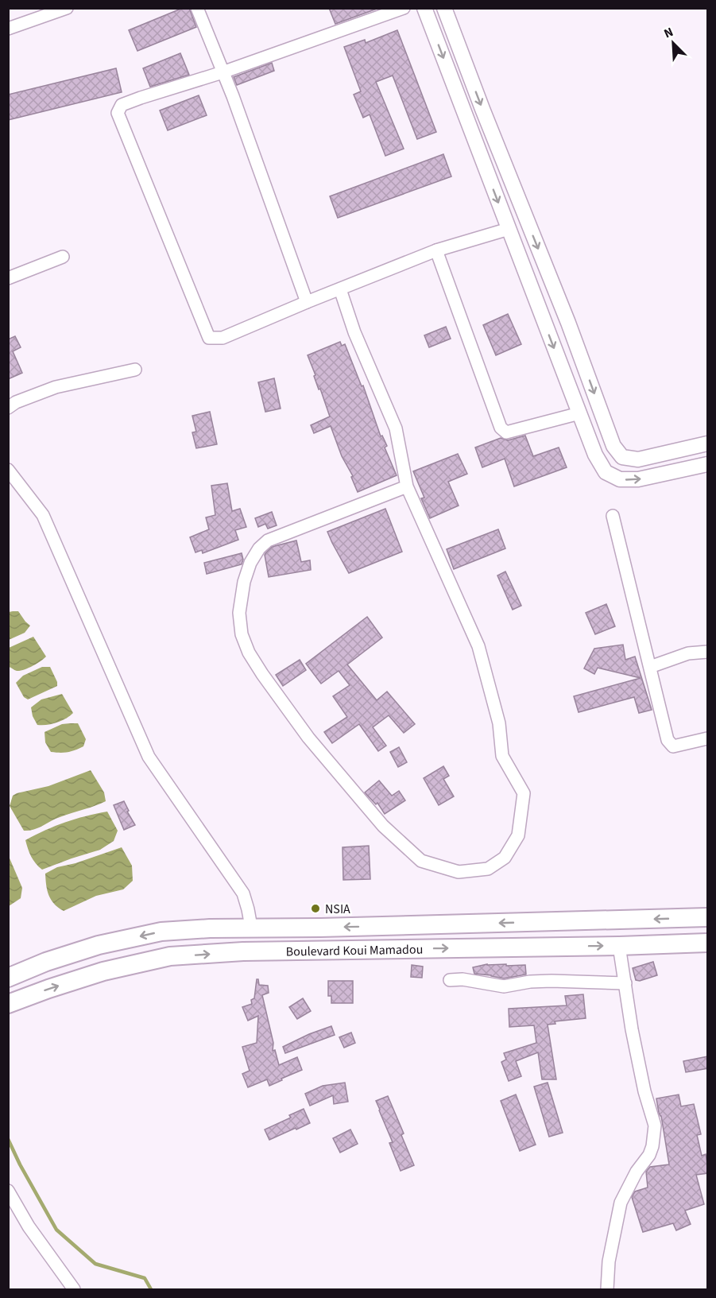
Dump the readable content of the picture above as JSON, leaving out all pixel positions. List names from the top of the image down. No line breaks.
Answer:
{"streets":{"main road":["Boulevard Koui Mamadou"]},"places":["NSIA"],"north":"top left"}
